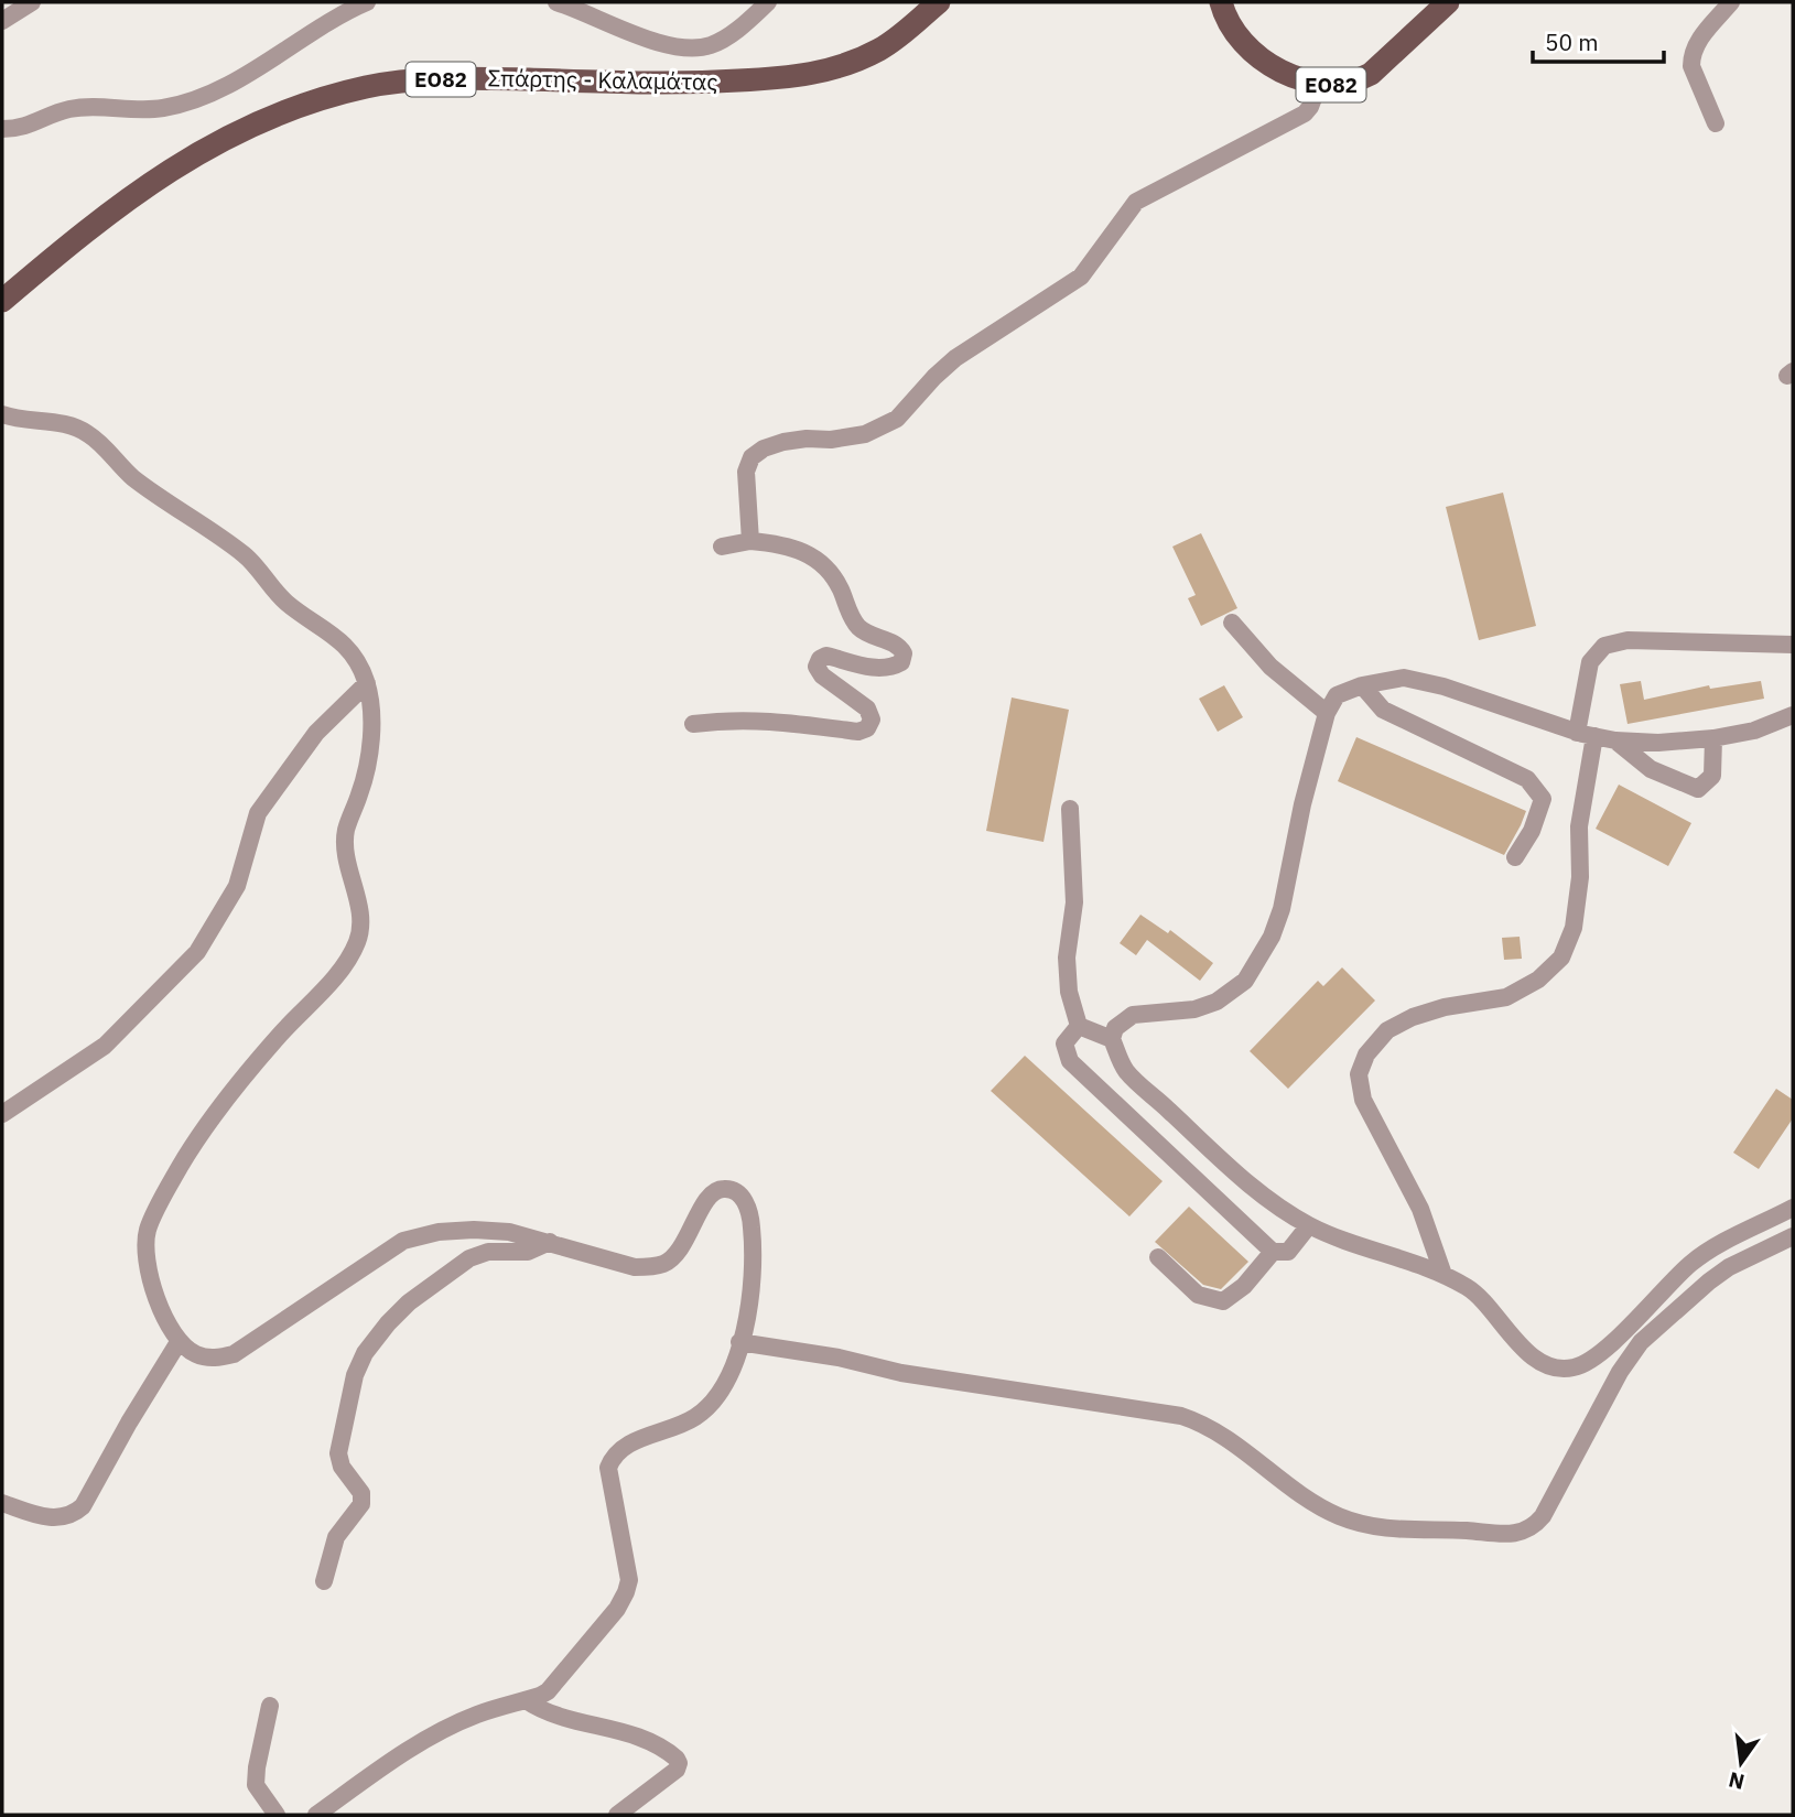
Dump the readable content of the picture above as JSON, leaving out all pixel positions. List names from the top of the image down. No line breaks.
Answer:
{"streets":{"main road":["ΕΟ82","Σπάρτης - Καλαμάτας"]},"scale_bar":"50 m","north":"bottom"}
